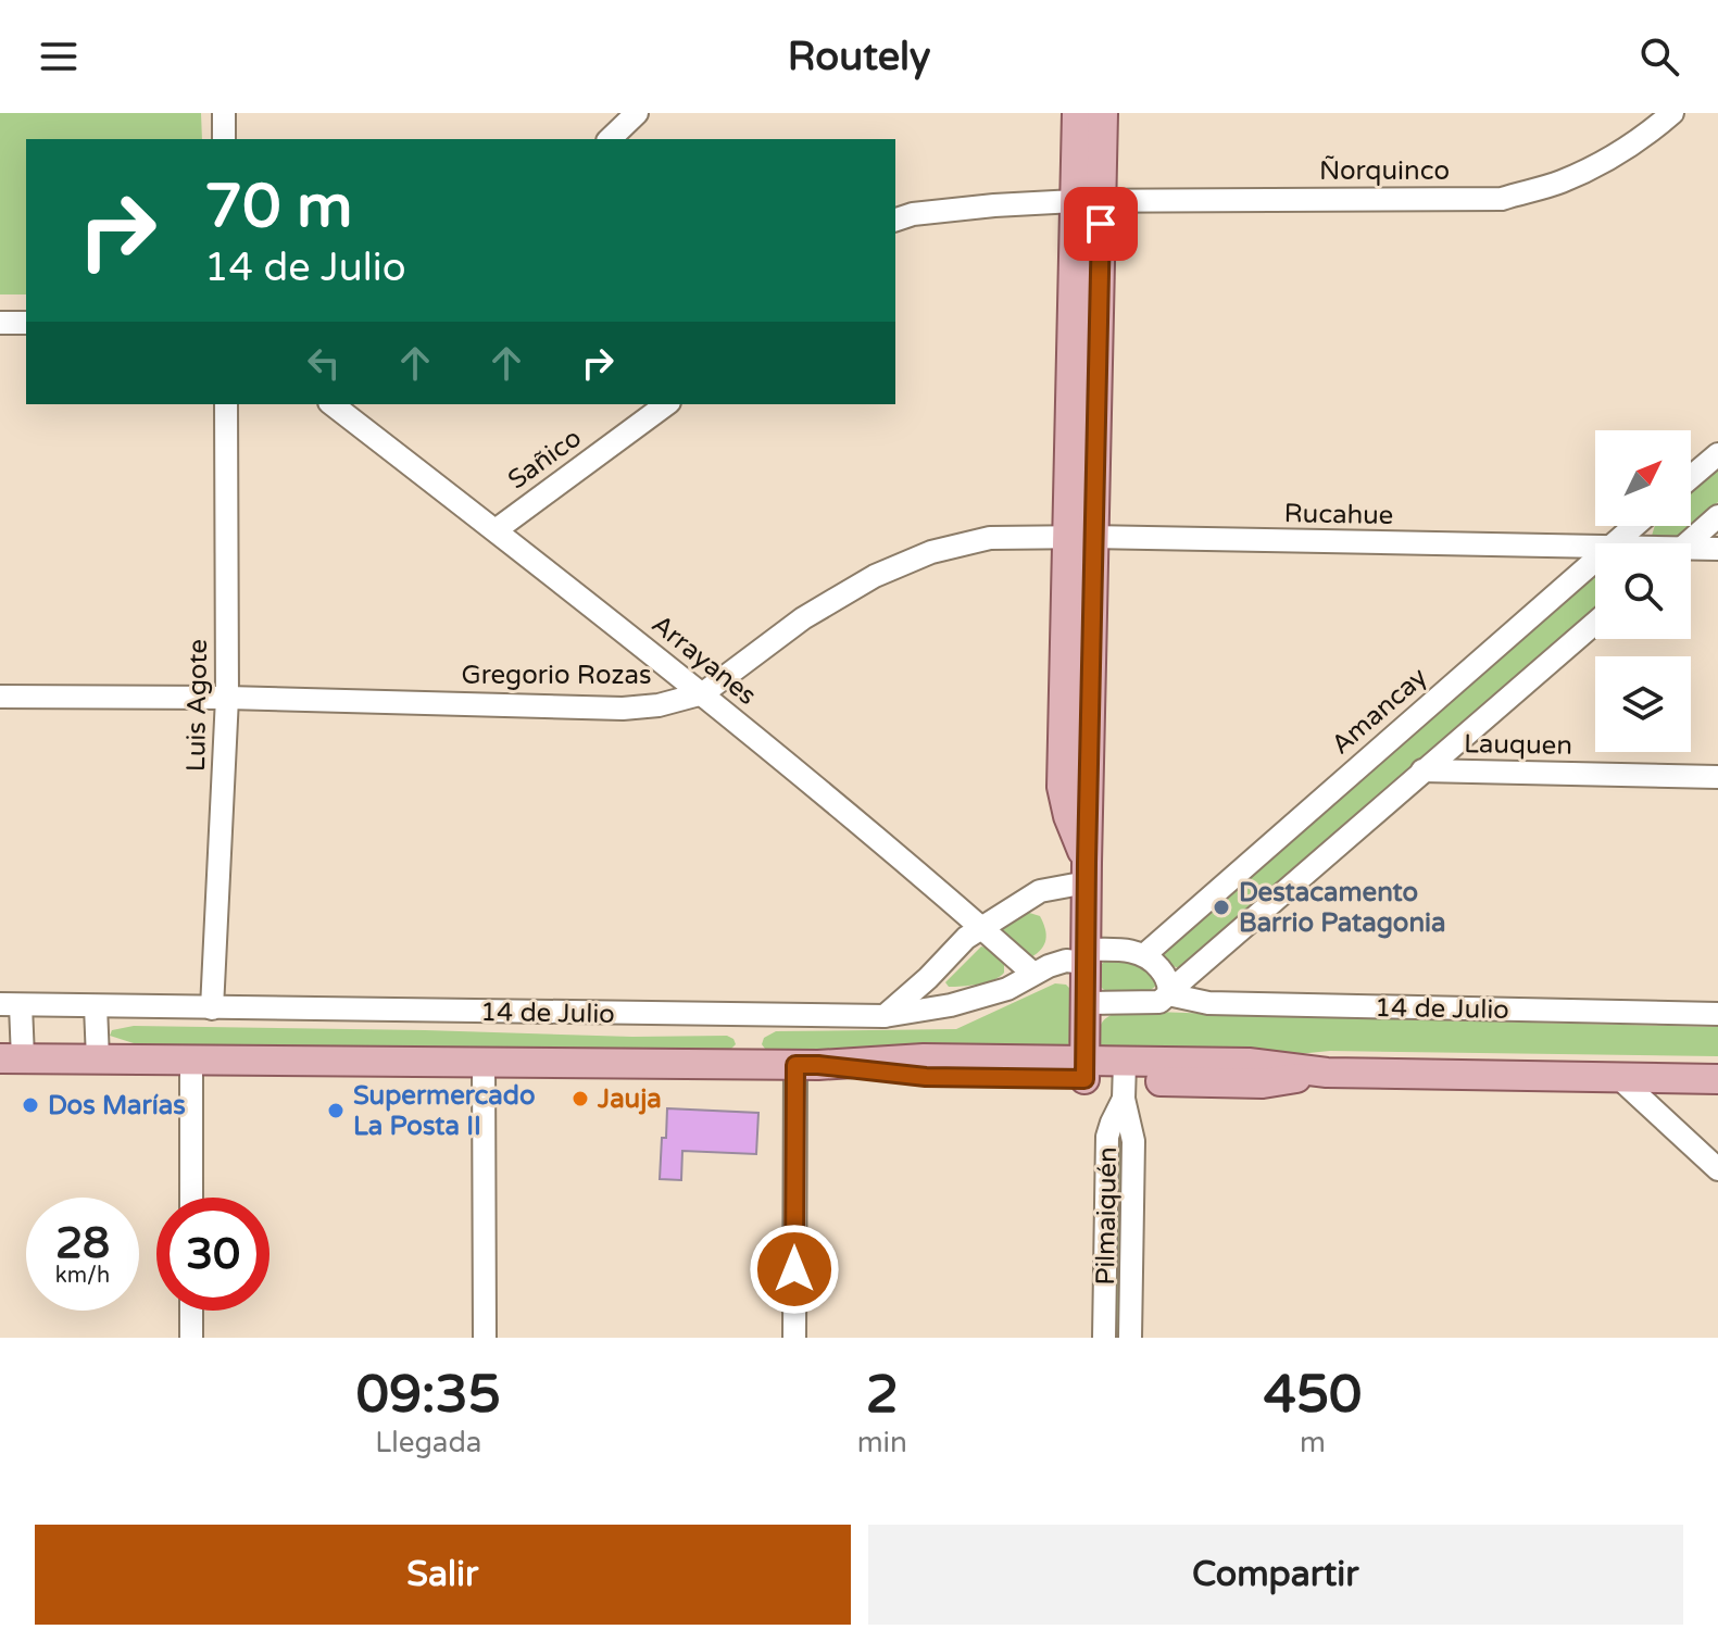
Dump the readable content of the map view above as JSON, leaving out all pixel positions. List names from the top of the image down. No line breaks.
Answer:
{"streets":{"main road":["14 de Julio"],"street":["Ñorquinco","Sañico","Rucahue","Arrayanes","Gregorio Rozas","Luis Agote","Amancay","Lauquen","Pilmaiquén"]},"crossings":[["Sañico","Arrayanes"],["Rucahue","Gregorio Rozas"],["Arrayanes","Gregorio Rozas"],["Arrayanes","14 de Julio"],["Gregorio Rozas","Luis Agote"],["Luis Agote","14 de Julio"],["Amancay","14 de Julio"],["14 de Julio","Pilmaiquén"]],"places":["Destacamento Barrio Patagonia","Jauja","Dos Marías","Supermercado La Posta II"],"north":"top right","page":{"header":"Routely","turn":["70 m","14 de Julio"],"speed":"28 km/h","limit":"30","eta":["09:35","Llegada","2","min","450","m"],"buttons":["Salir","Compartir"]}}
